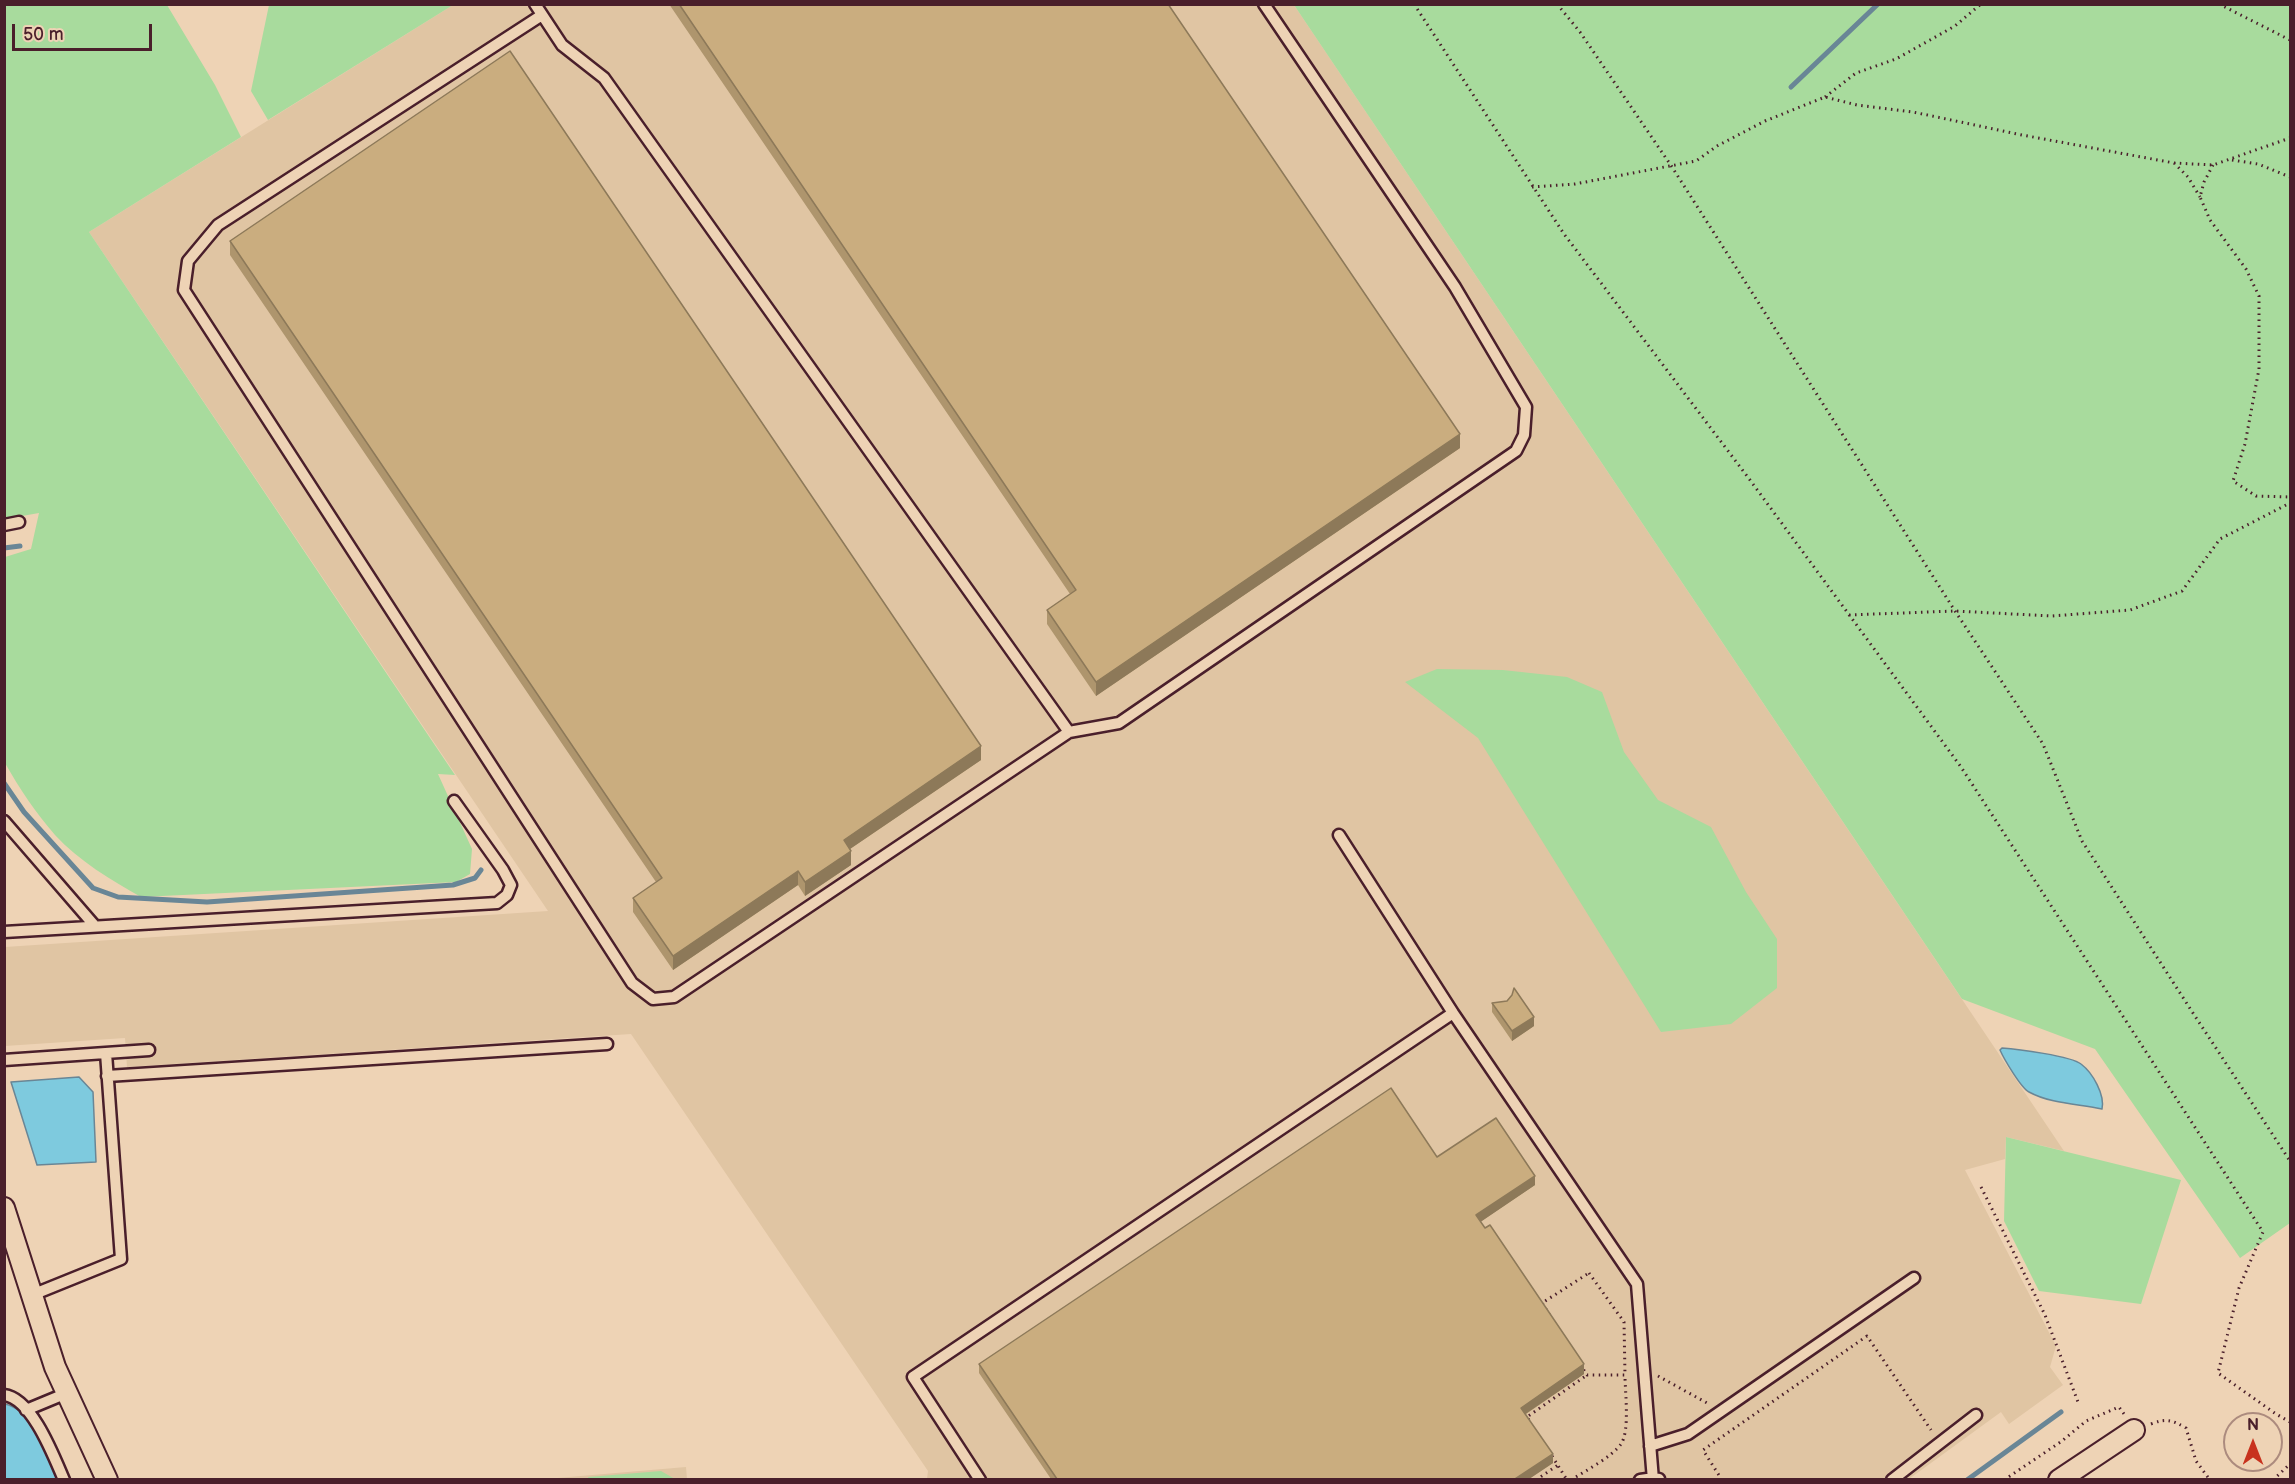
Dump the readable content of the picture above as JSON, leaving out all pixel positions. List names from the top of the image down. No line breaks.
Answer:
{"scale_bar":"50 m","north":"top"}
